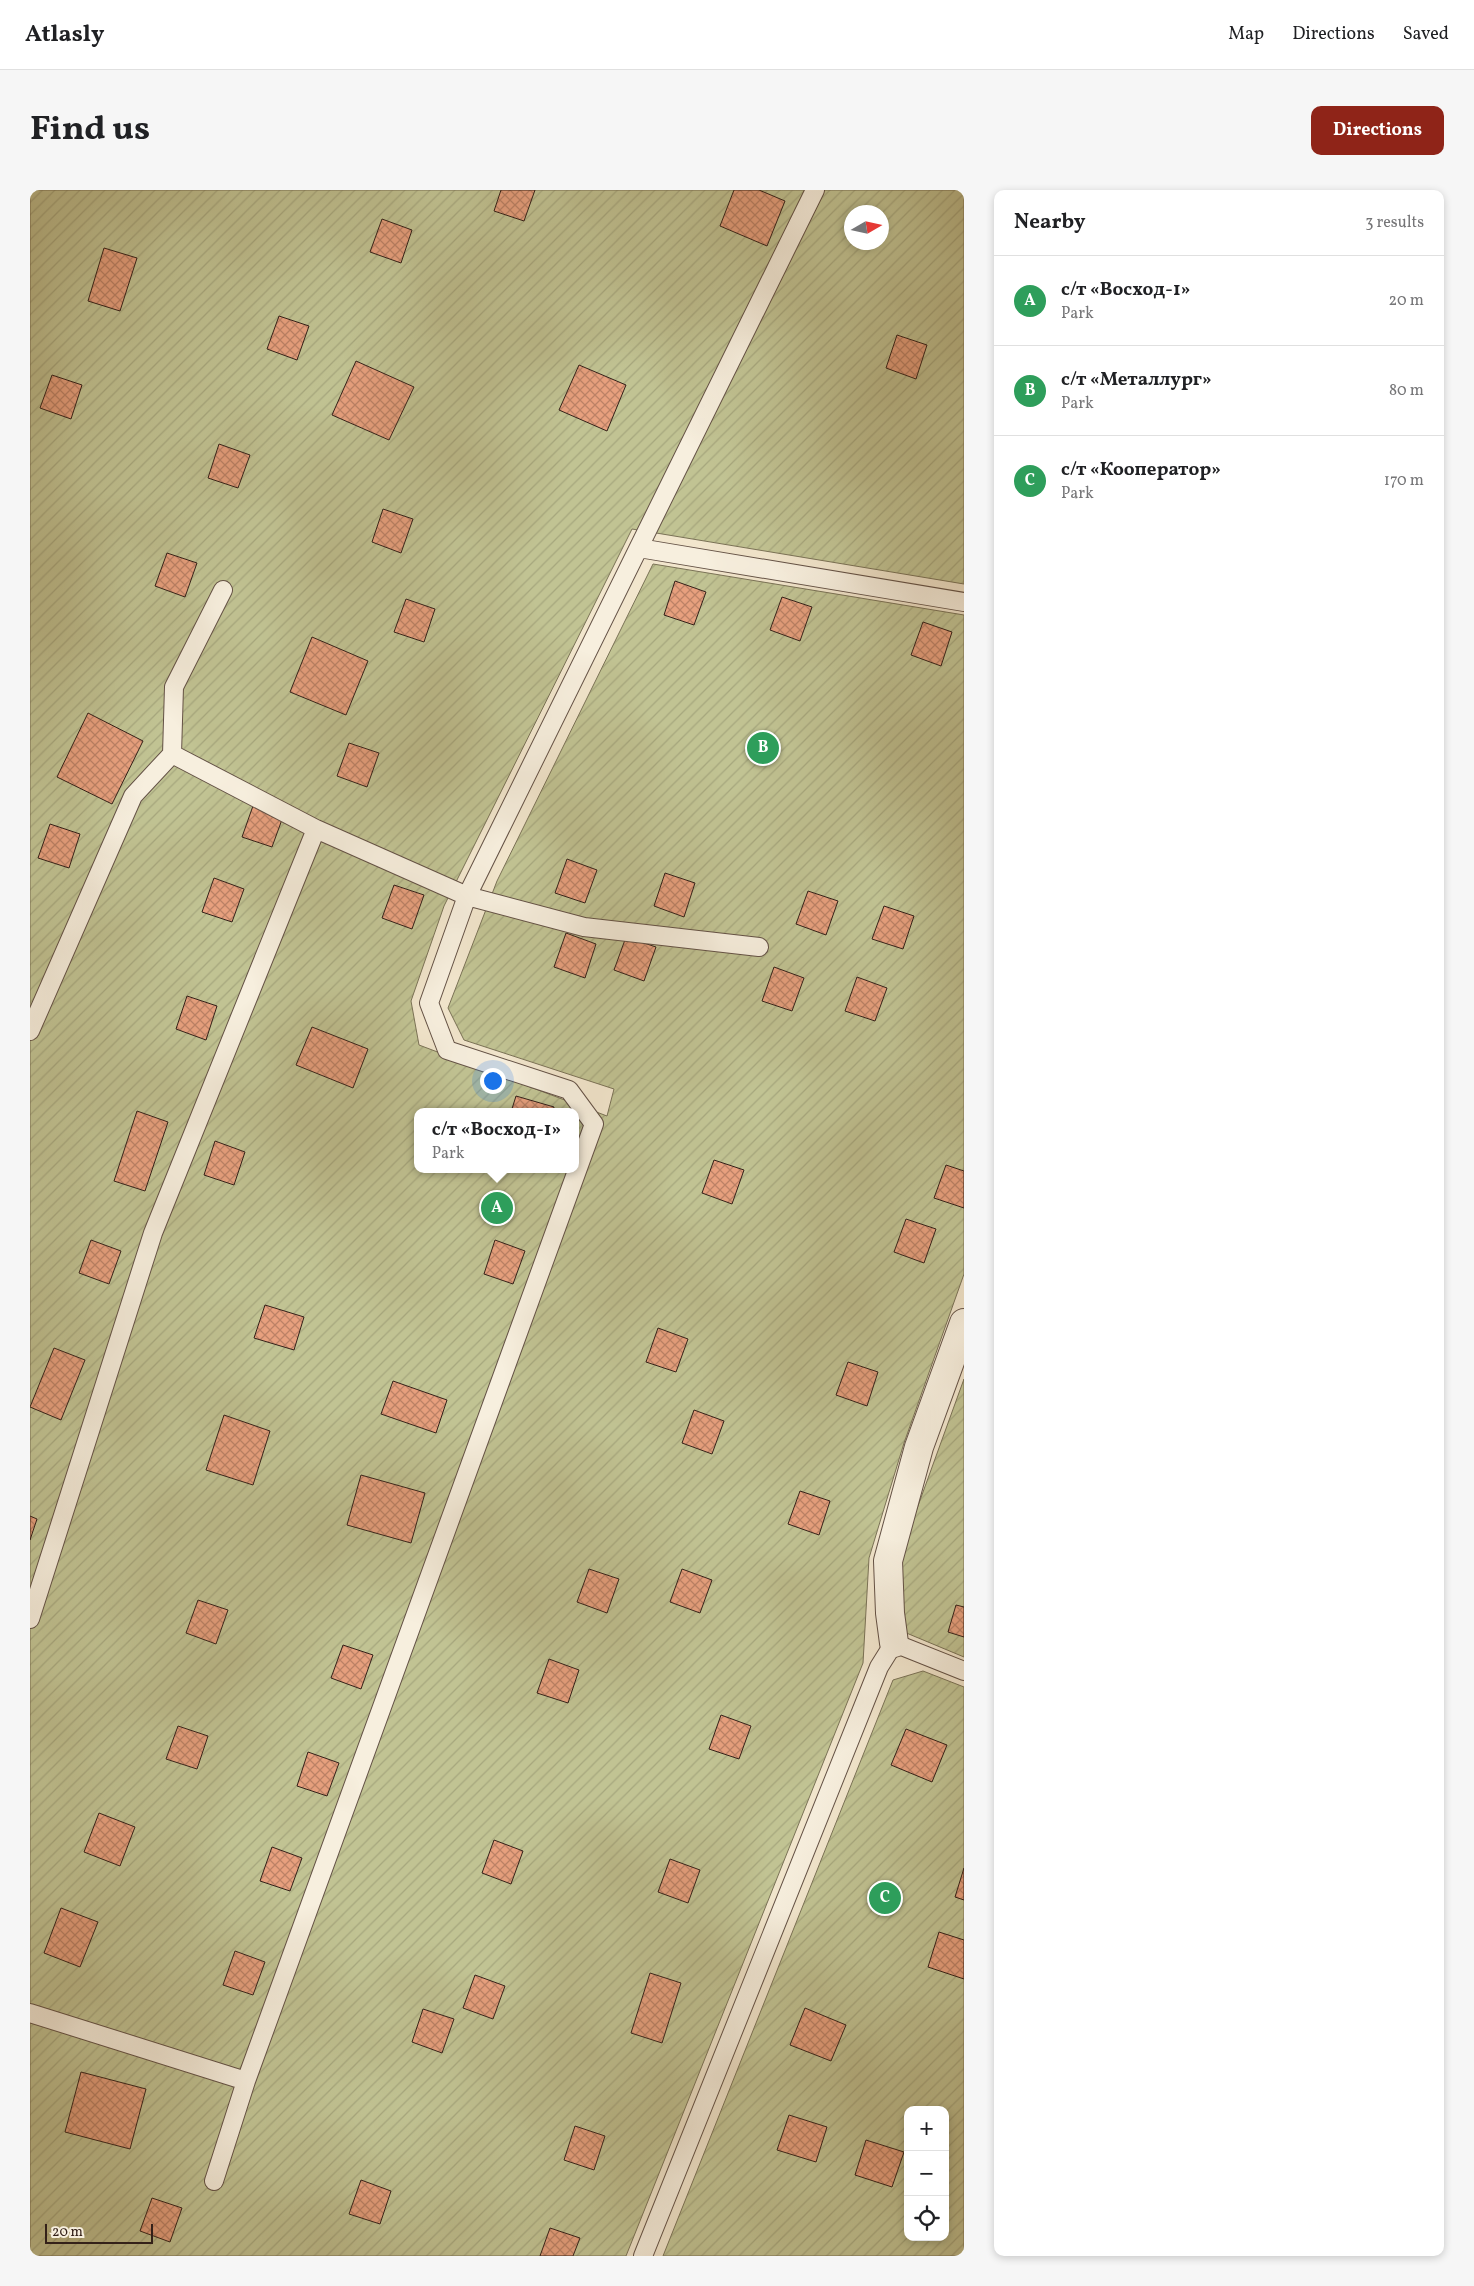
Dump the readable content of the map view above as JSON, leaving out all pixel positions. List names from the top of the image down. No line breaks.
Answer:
{"scale_bar":"20 m","north":"right","page":{"header":"Atlasly","nav":["Map","Directions","Saved"],"title":"Find us","buttons":"Directions","heading":["Nearby","3 results"],"list":[{"mark":"A","name":"с/т «Восход-1»","note":"Park","value":"20 m"},{"mark":"B","name":"с/т «Металлург»","note":"Park","value":"80 m"},{"mark":"C","name":"с/т «Кооператор»","note":"Park","value":"170 m"}],"pins":["B","A","C"],"popup":["с/т «Восход-1»","Park"],"map_buttons":["+","−"],"scale":"20 m"}}
